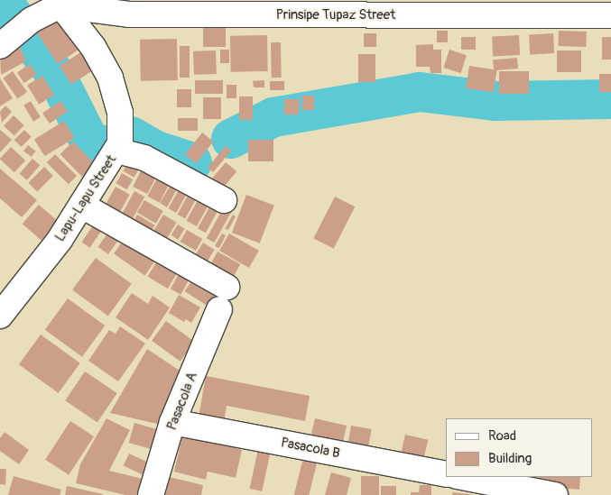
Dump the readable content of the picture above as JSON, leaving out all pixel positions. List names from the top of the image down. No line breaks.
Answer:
{"streets":{"street":["Prinsipe Tupaz Street","Lapu-Lapu Street","Pasacola A","Pasacola B"]},"crossings":[["Prinsipe Tupaz Street","Lapu-Lapu Street"],["Lapu-Lapu Street","Pasacola A"],["Pasacola A","Pasacola B"]],"legend":["Road","Building"]}
